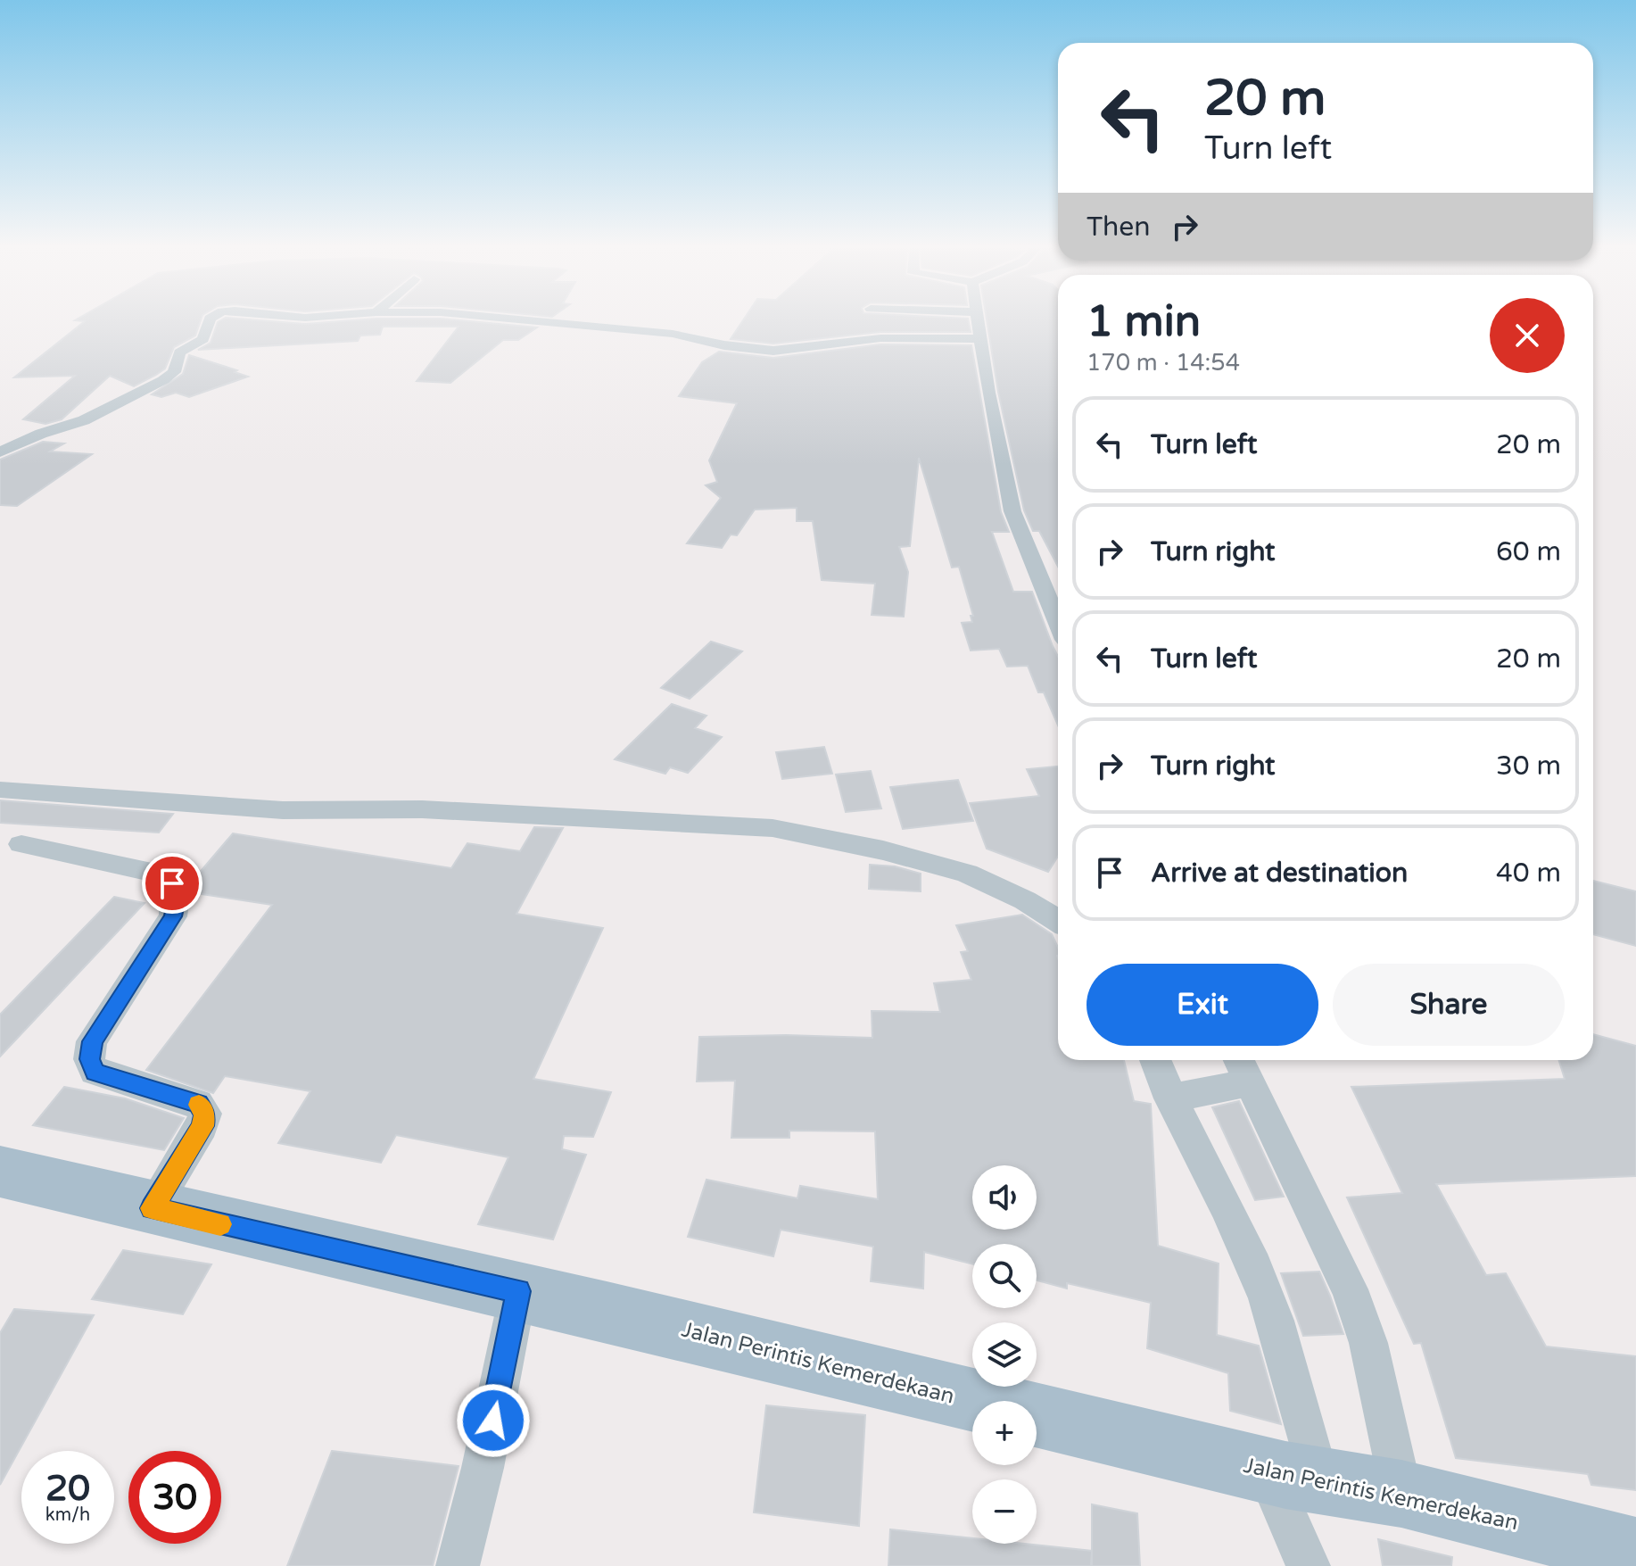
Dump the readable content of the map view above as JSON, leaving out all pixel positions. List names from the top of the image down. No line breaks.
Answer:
{"streets":{"main road":["Jalan Perintis Kemerdekaan"]},"page":{"turn":["20 m","Turn left"],"then":"Then","heading":["1 min","170 m · 14:54"],"list":[{"name":"Turn left","value":"20 m"},{"name":"Turn right","value":"60 m"},{"name":"Turn left","value":"20 m"},{"name":"Turn right","value":"30 m"},{"name":"Arrive at destination","value":"40 m"}],"buttons":["Exit","Share"],"map_buttons":["+","−"],"speed":"20 km/h","limit":"30"}}
